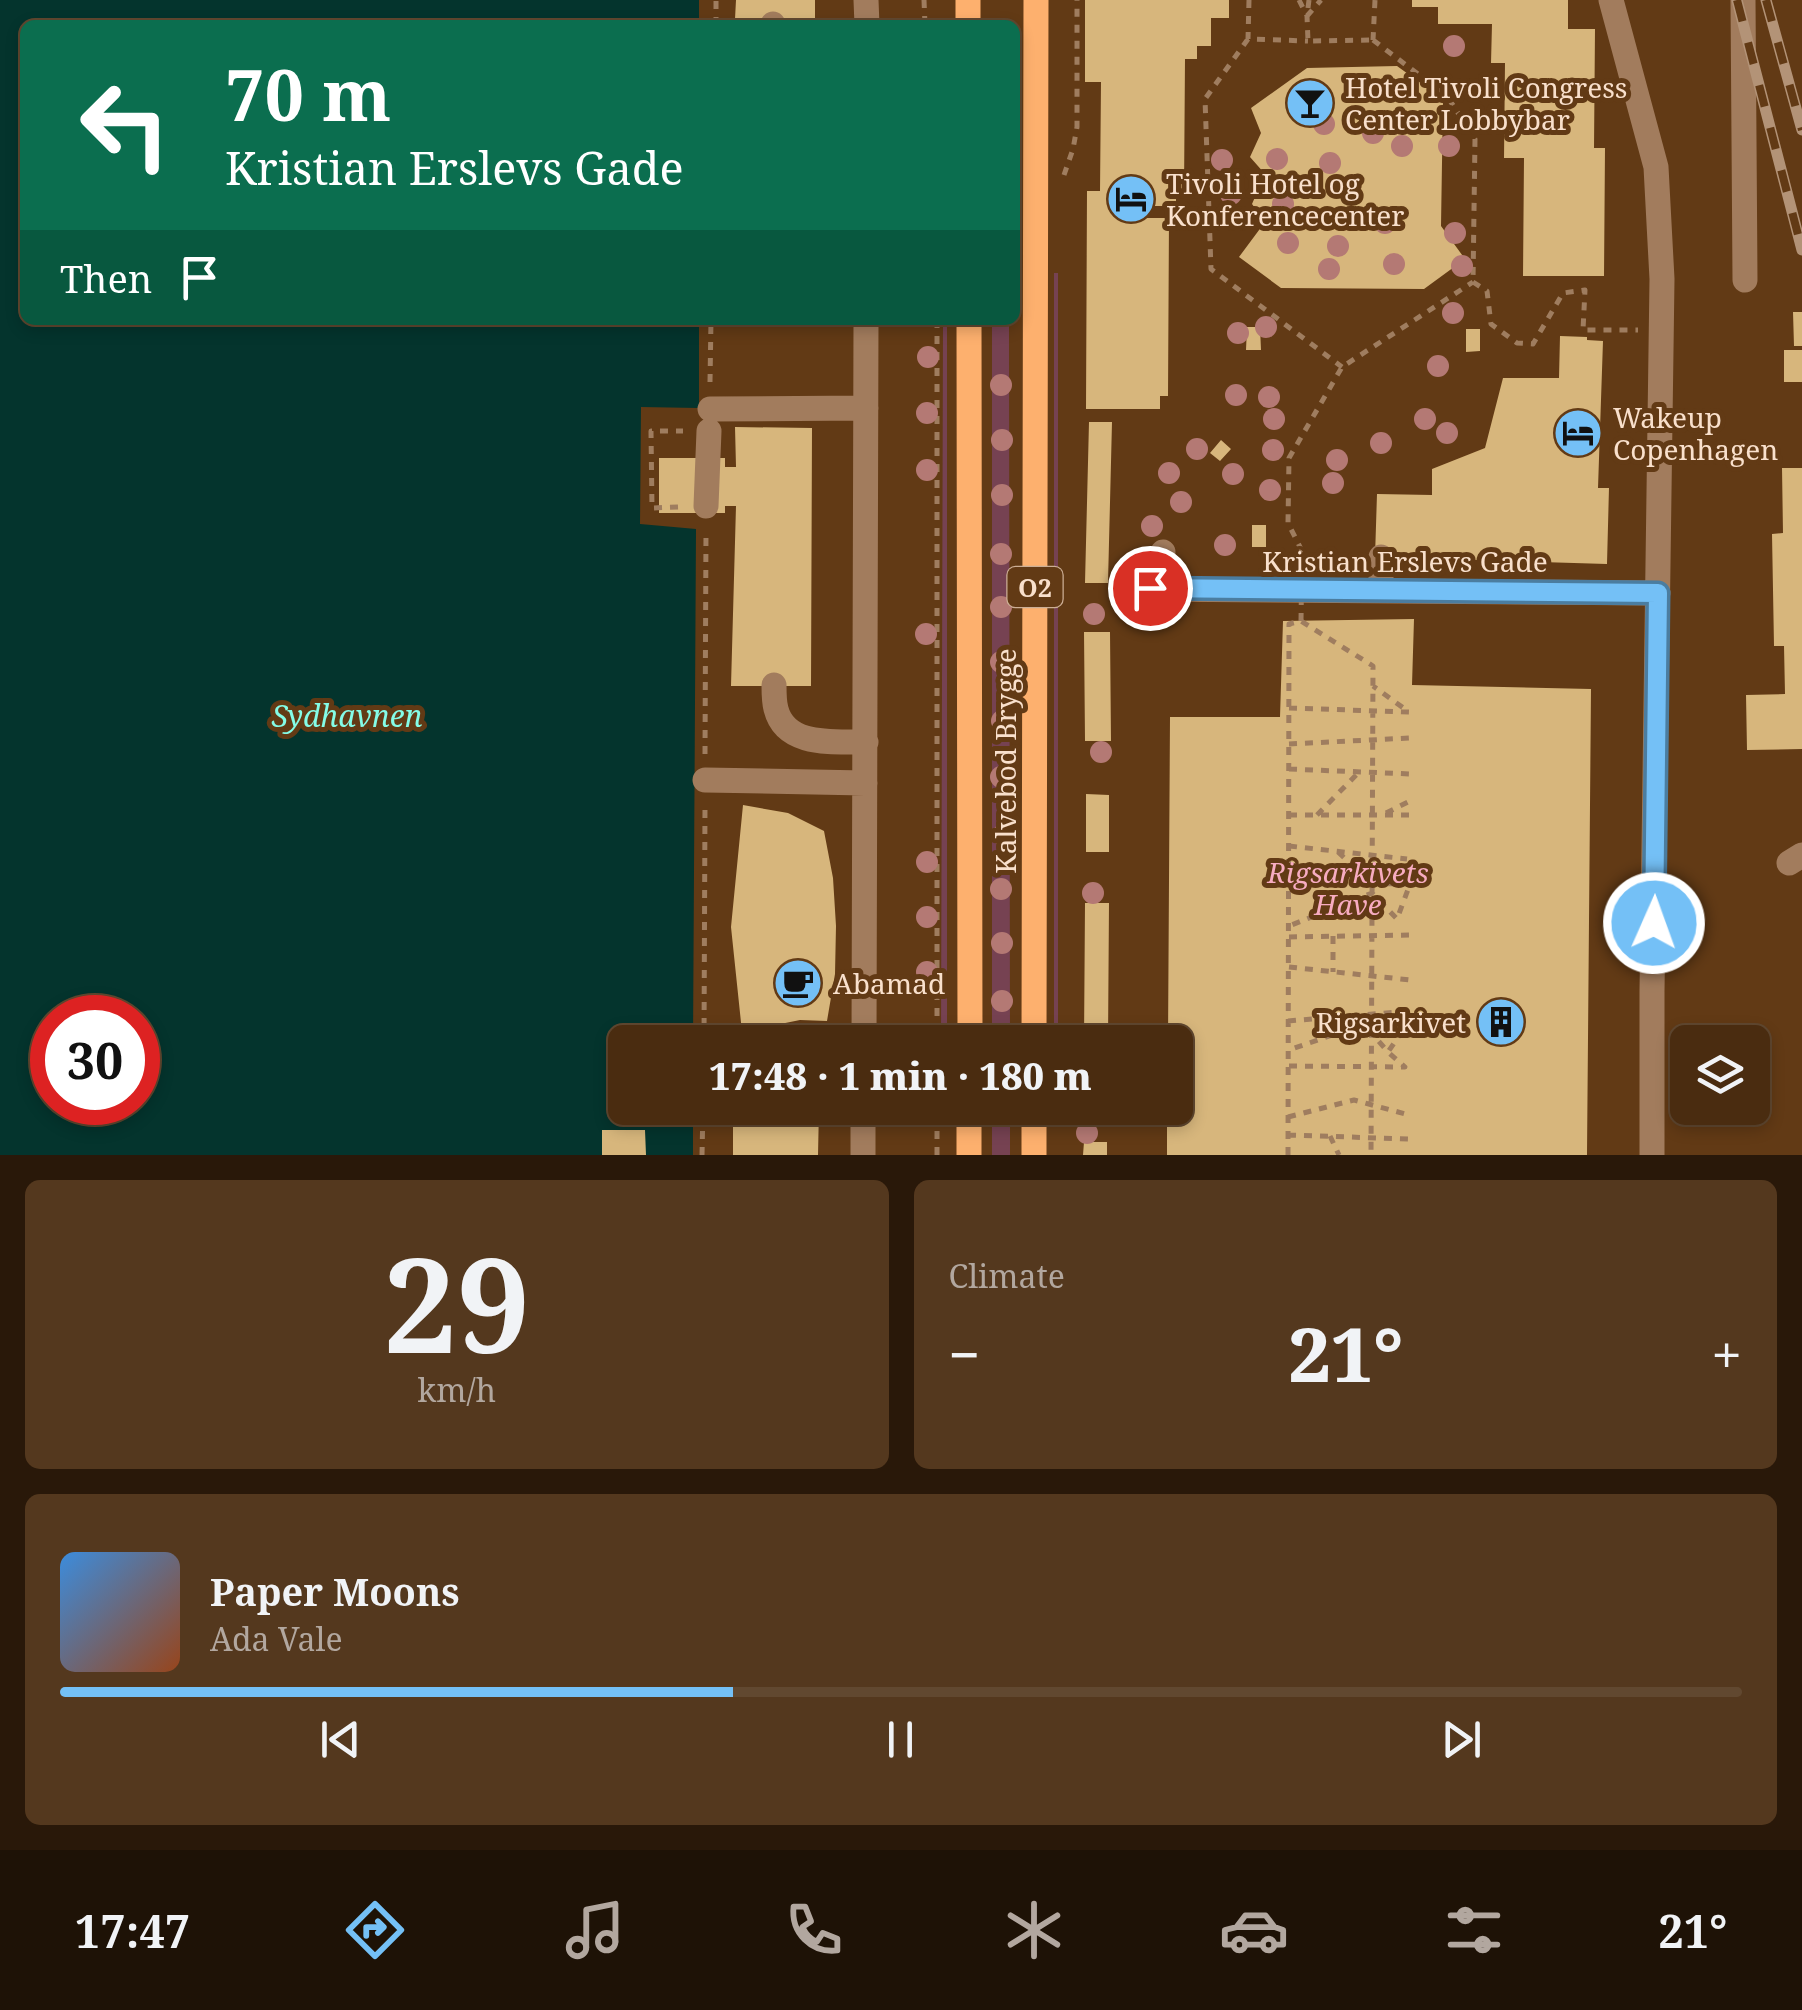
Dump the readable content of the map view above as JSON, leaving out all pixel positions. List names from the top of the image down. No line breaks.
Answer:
{"streets":{"main road":["O2","Kalvebod Brygge"],"street":["Kristian Erslevs Gade"]},"water":["Sydhavnen"],"parks":["Rigsarkivets Have"],"places":{"bar":["Hotel Tivoli Congress Center Lobbybar"],"hotel":["Tivoli Hotel og Konferencecenter","Wakeup Copenhagen"],"cafe":["Abamad"],"building":["Rigsarkivet"]},"page":{"turn":["70 m","Kristian Erslevs Gade"],"then":"Then","limit":"30","trip":"17:48 · 1 min · 180 m","tile":[["29","km/h"],"Climate"],"heat":["−","21°","+"],"song":["Paper Moons","Ada Vale"],"tabs":["17:47","21°"]}}
